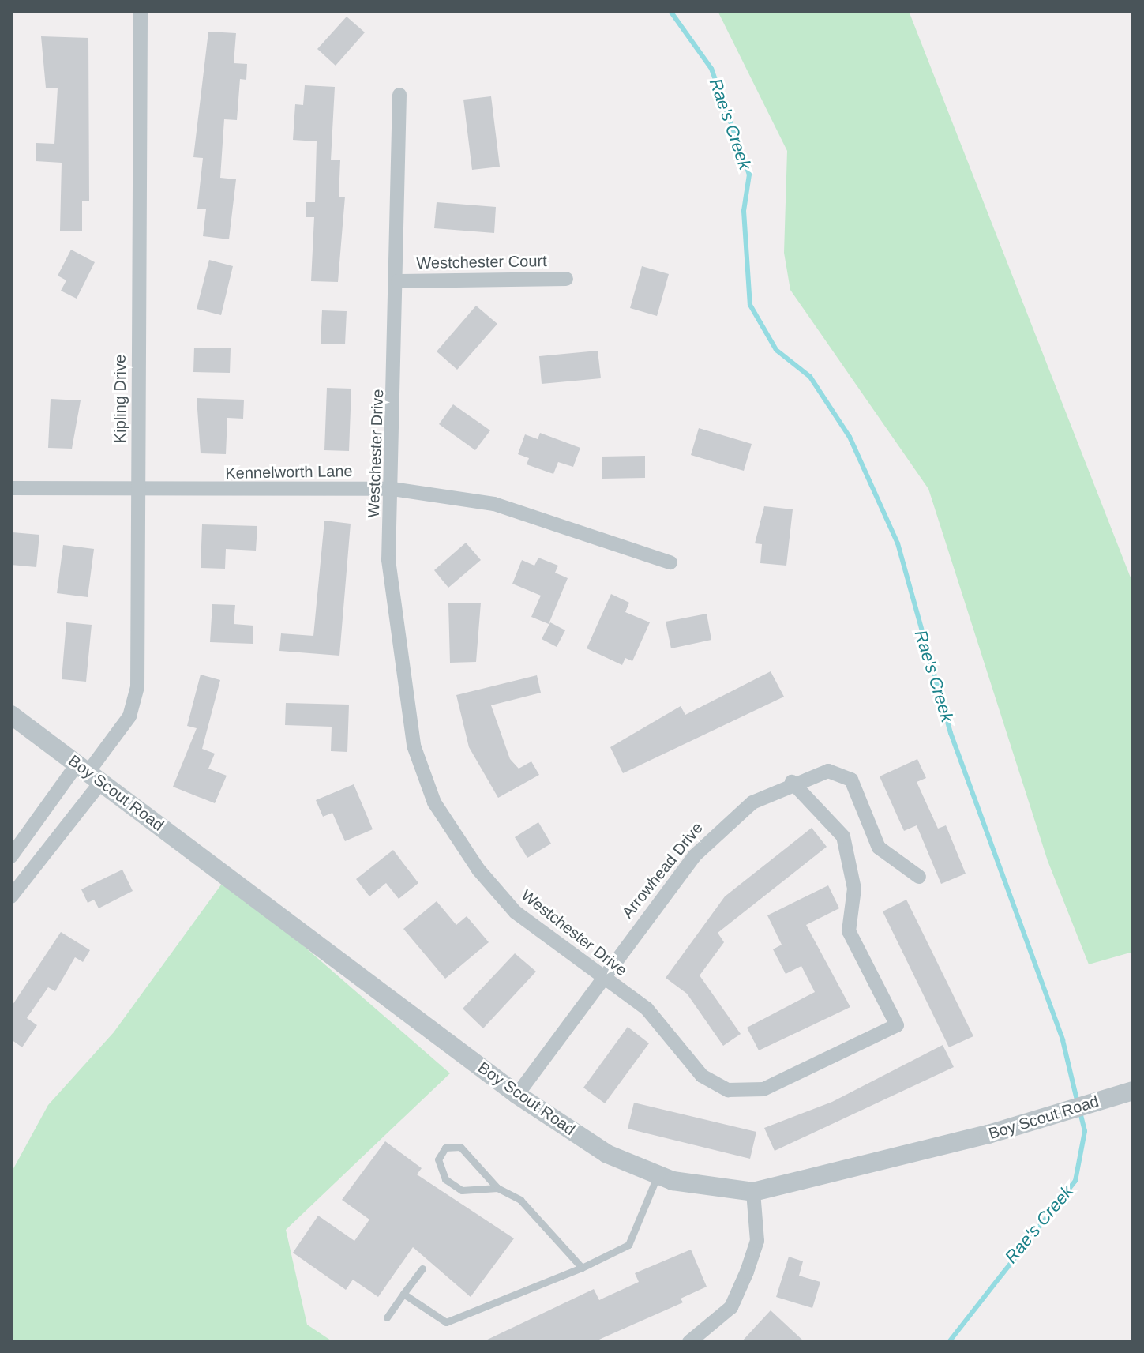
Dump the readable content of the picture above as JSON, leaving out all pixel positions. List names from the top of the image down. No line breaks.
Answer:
{"streets":{"street":["Westchester Court","Kipling Drive","Westchester Drive","Kennelworth Lane","Boy Scout Road","Arrowhead Drive"]},"crossings":[["Westchester Court","Westchester Drive"],["Kipling Drive","Kennelworth Lane"],["Kipling Drive","Boy Scout Road"],["Westchester Drive","Kennelworth Lane"],["Westchester Drive","Arrowhead Drive"],["Boy Scout Road","Arrowhead Drive"]],"water":["Rae's Creek"]}
